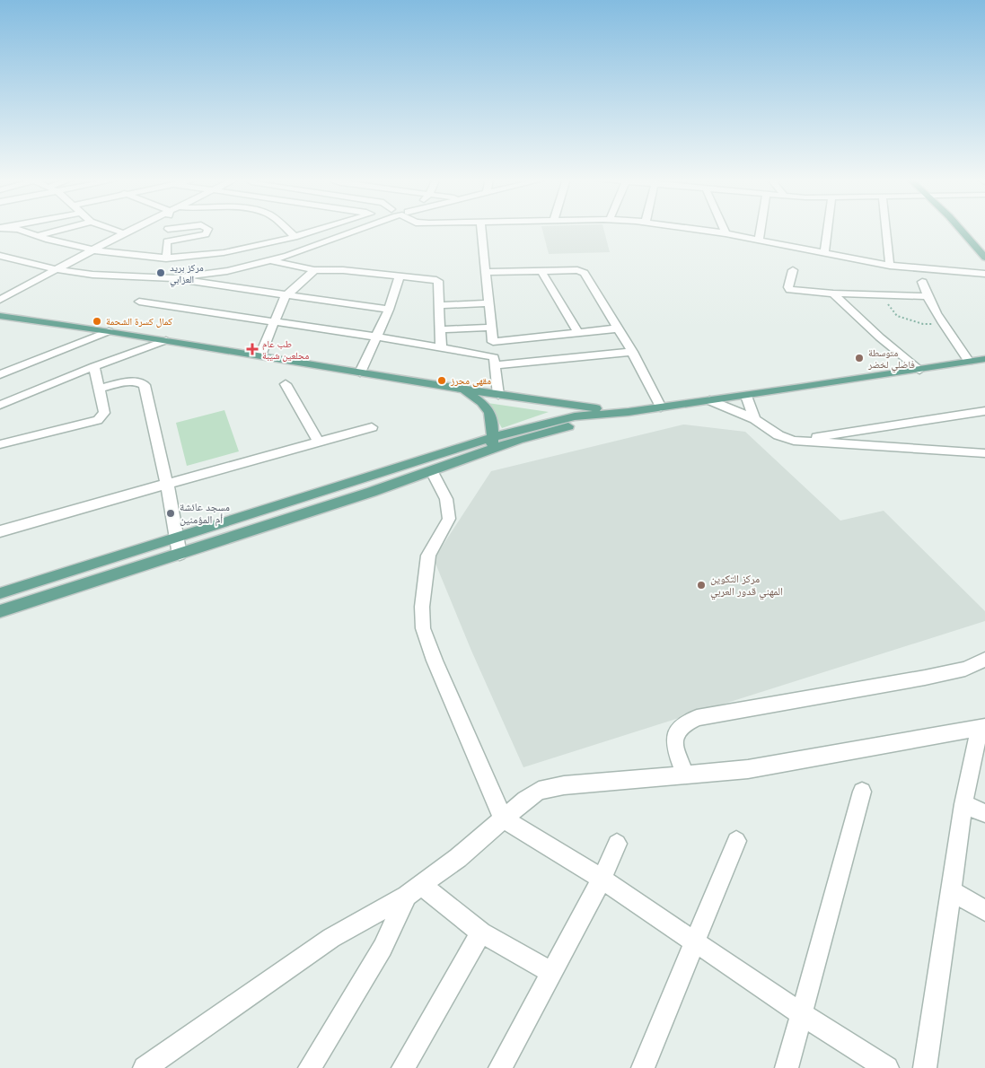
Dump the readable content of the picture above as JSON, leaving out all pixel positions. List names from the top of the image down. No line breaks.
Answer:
{"places":{"other":["مركز بريد العزابي","كمال كسرة الشحمة","متوسطة فاضلي لخضر","مقهى محرز","مسجد عائشة أم المؤمنين","مركز التكوين المهني قدور العربي"],"health":["طب عام محلعين شيبة"]}}
